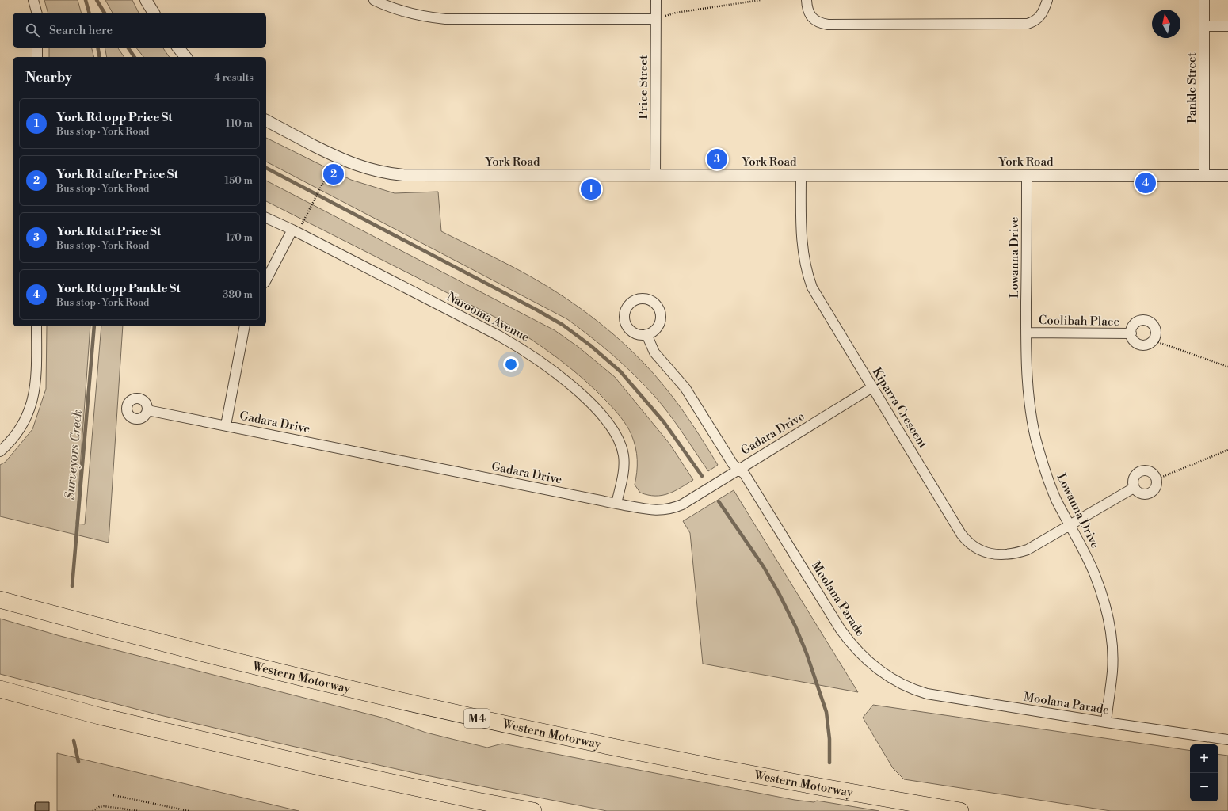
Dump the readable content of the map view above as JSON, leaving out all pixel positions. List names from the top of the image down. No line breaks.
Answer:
{"streets":{"highway":["Western Motorway","M4"],"street":["Price Street","Pankle Street","York Road","Lowanna Drive","Narooma Avenue","Coolibah Place","Kiparra Crescent","Gadara Drive","Moolana Parade"]},"crossings":[["Price Street","York Road"],["Pankle Street","York Road"],["York Road","Lowanna Drive"],["York Road","Kiparra Crescent"],["Lowanna Drive","Coolibah Place"],["Lowanna Drive","Kiparra Crescent"],["Lowanna Drive","Moolana Parade"],["Narooma Avenue","Gadara Drive"],["Kiparra Crescent","Gadara Drive"],["Gadara Drive","Moolana Parade"]],"water":["Surveyors Creek"],"north":"top","page":{"search":"Search here","heading":["Nearby","4 results"],"list":[{"mark":"1","name":"York Rd opp Price St","note":"Bus stop · York Road","value":"110 m"},{"mark":"2","name":"York Rd after Price St","note":"Bus stop · York Road","value":"150 m"},{"mark":"3","name":"York Rd at Price St","note":"Bus stop · York Road","value":"170 m"},{"mark":"4","name":"York Rd opp Pankle St","note":"Bus stop · York Road","value":"380 m"}],"pins":["3","2","4","1"],"map_buttons":["+","−"]}}
